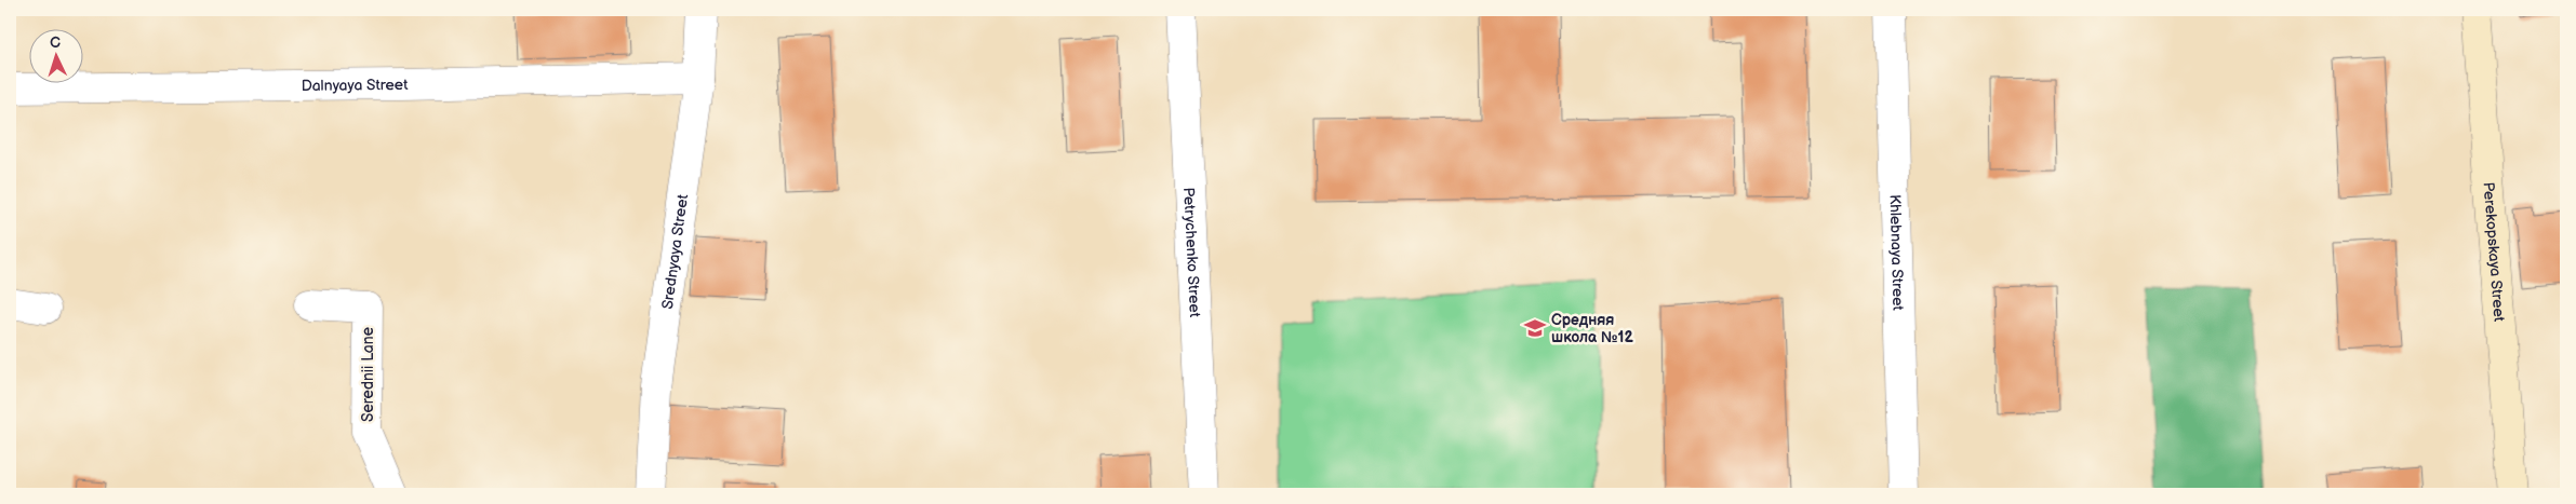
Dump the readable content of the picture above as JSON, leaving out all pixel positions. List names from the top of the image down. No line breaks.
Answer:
{"streets":{"main road":["Perekopskaya Street"],"street":["Dalnyaya Street","Srednyaya Street","Petrychenko Street","Khlebnaya Street","Serednii Lane"]},"crossings":[["Dalnyaya Street","Srednyaya Street"]],"places":{"school or university":["Средняя школа №12"]},"north":"top"}
